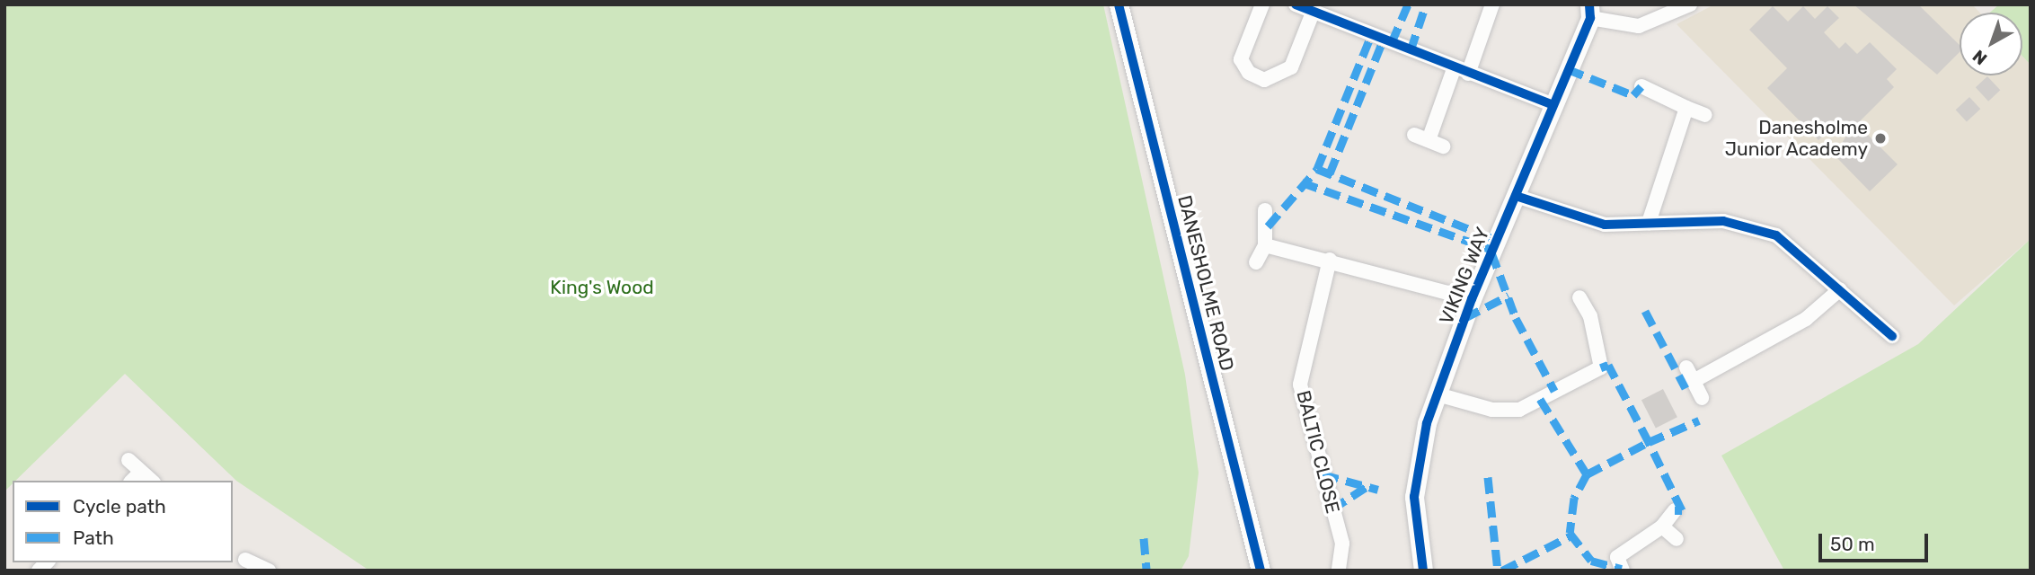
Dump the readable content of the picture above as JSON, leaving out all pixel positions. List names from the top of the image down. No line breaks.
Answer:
{"streets":{"street":["VIKING WAY","DANESHOLME ROAD","BALTIC CLOSE"]},"parks":["King's Wood"],"places":["Danesholme Junior Academy"],"legend":["Cycle path","Path"],"scale_bar":"50 m","north":"bottom left"}
